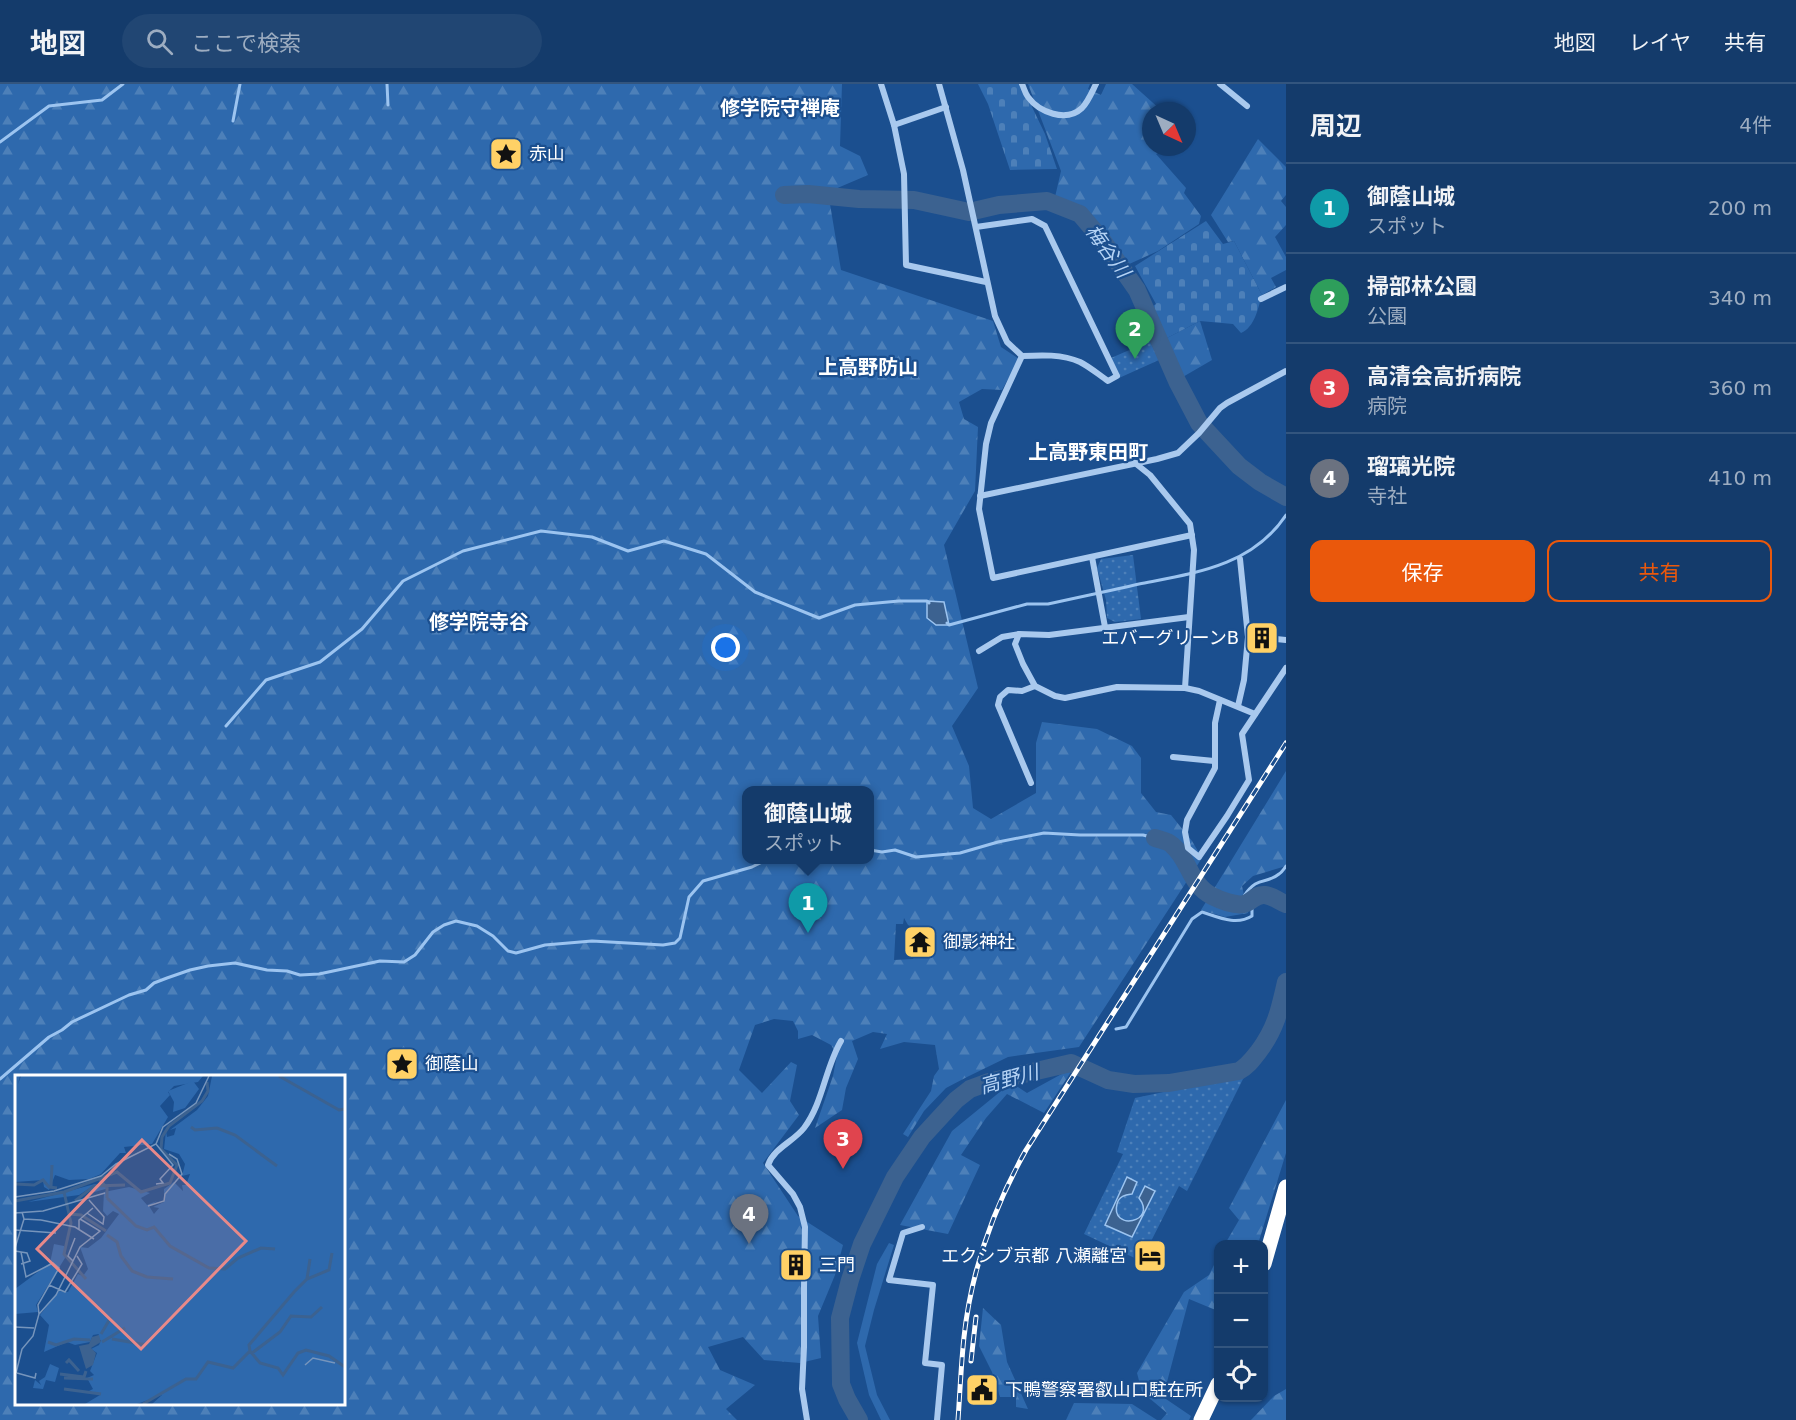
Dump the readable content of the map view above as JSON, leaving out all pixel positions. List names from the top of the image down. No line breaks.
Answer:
{"districts":["修学院守禅庵","上高野防山","上高野東田町","修学院寺谷"],"water":["梅谷川","高野川"],"places":{"place":["赤山","御蔭山"],"building":["エバーグリーンB","三門"],"temple":["御影神社"],"hotel":["エクシブ京都 八瀬離宮"],"public building":["下鴨警察署叡山口駐在所"]},"north":"bottom right","page":{"header":"地図","search":"ここで検索","nav":["地図","レイヤ","共有"],"heading":["周辺","4件"],"list":[{"mark":"1","name":"御蔭山城","note":"スポット","value":"200 m"},{"mark":"2","name":"掃部林公園","note":"公園","value":"340 m"},{"mark":"3","name":"高清会高折病院","note":"病院","value":"360 m"},{"mark":"4","name":"瑠璃光院","note":"寺社","value":"410 m"}],"pins":["2","1","3","4"],"buttons":["保存","共有"],"popup":["御蔭山城","スポット"],"map_buttons":["+","−"]}}
